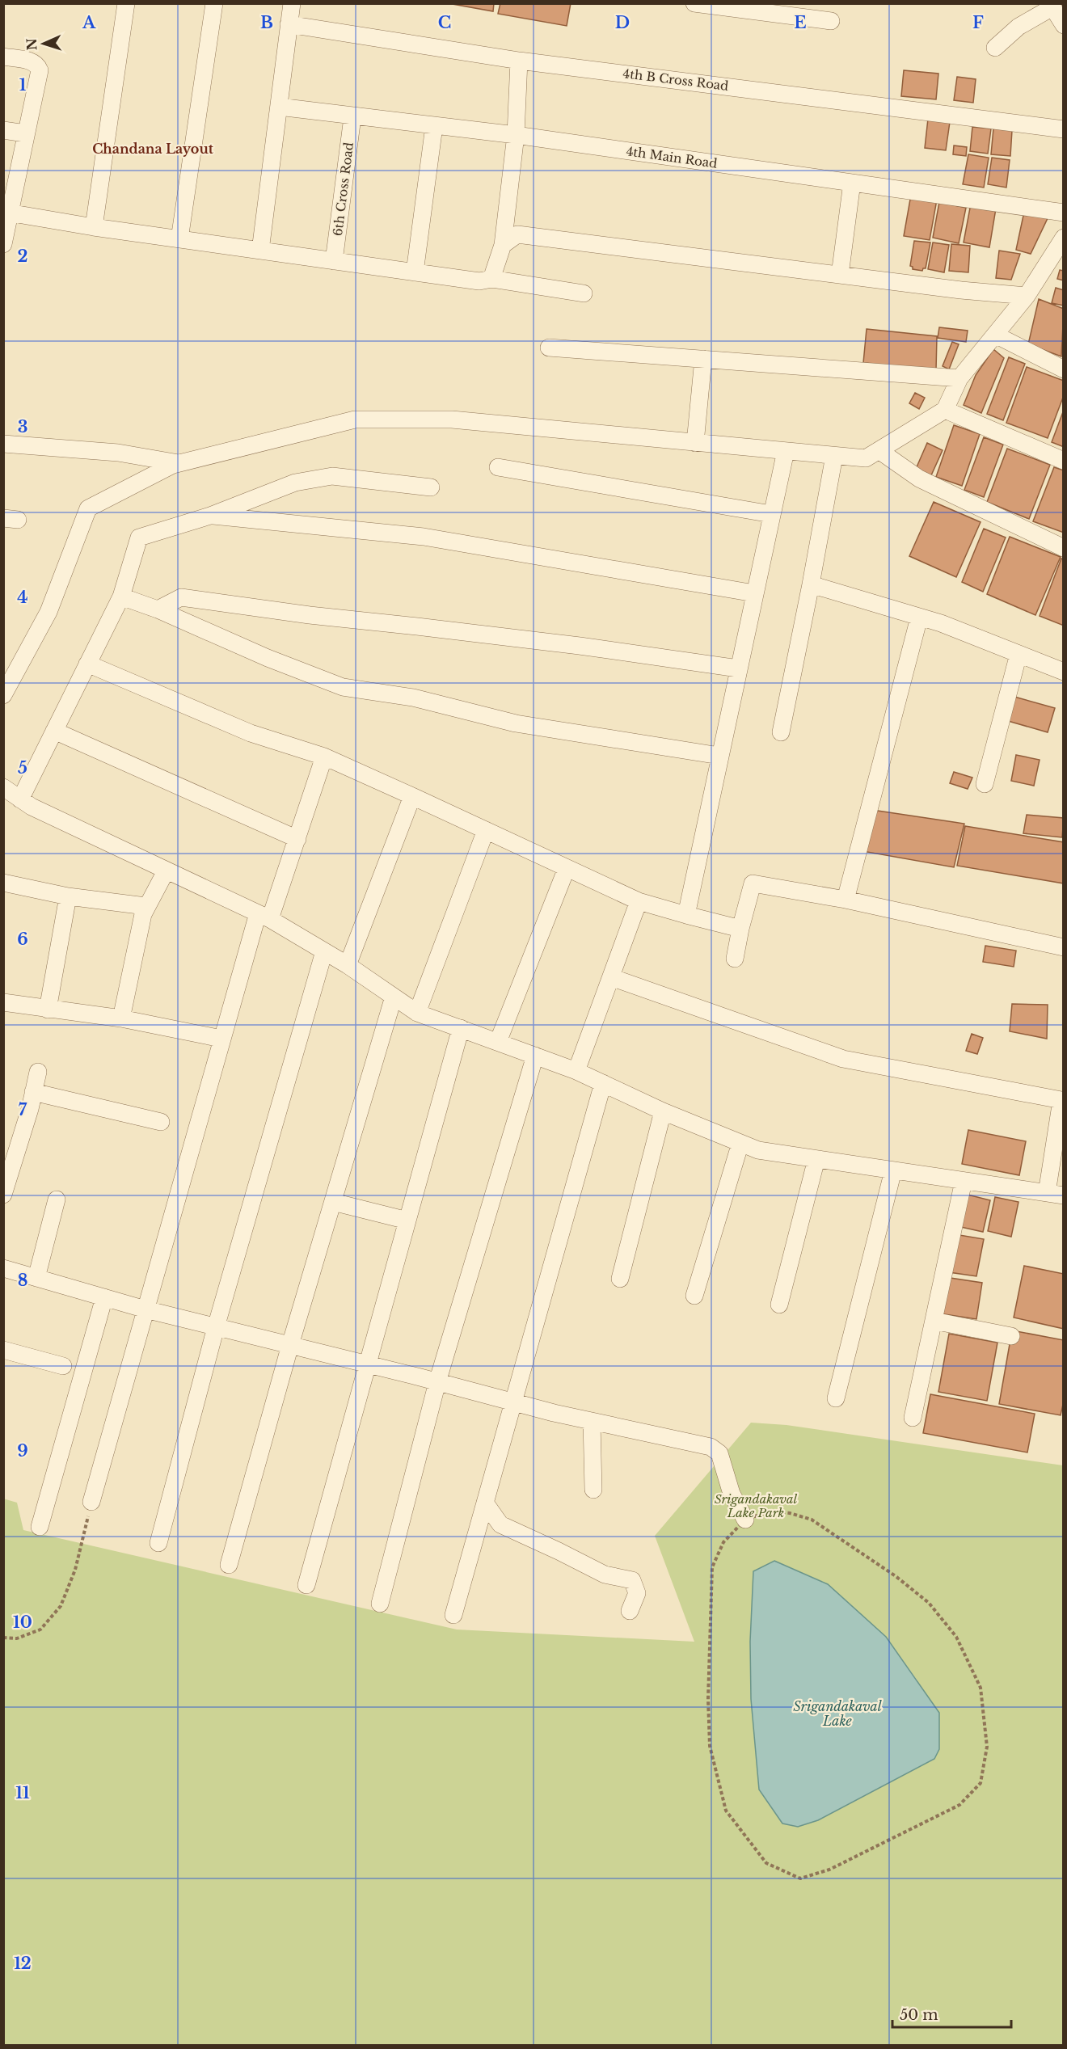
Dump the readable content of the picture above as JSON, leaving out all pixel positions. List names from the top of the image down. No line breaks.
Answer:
{"streets":{"street":["4th B Cross Road","4th Main Road","6th Cross Road"]},"crossings":[["4th Main Road","6th Cross Road"]],"districts":["Chandana Layout"],"water":["Srigandakaval Lake"],"parks":["Srigandakaval Lake Park"],"scale_bar":"50 m","north":"left","grid":{"columns":["A","B","C","D","E","F"],"rows":["1","2","3","4","5","6","7","8","9","10","11","12"]}}
